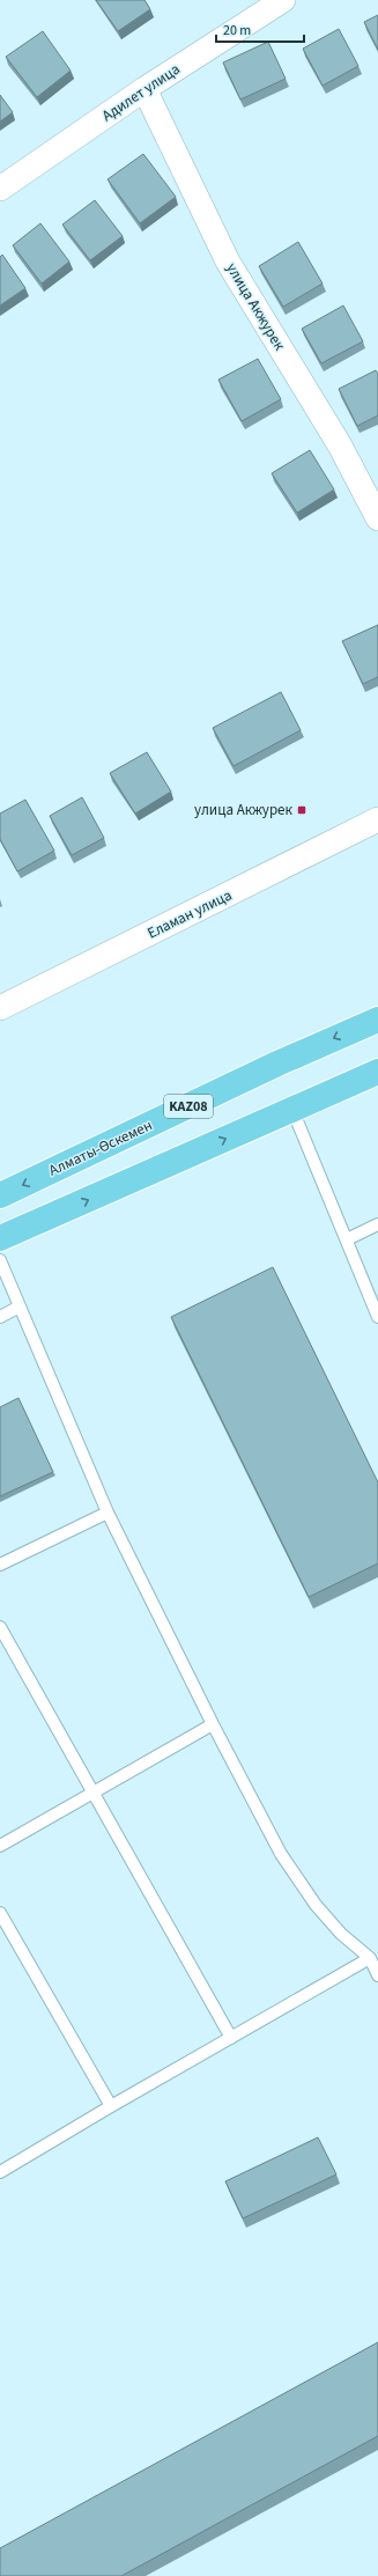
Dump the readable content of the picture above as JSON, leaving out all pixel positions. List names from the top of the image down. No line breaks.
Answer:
{"streets":{"main road":["KAZ08","Алматы-Өскемен"],"street":["Адилет улица","улица Акжурек","Еламан улица"]},"crossings":[["Адилет улица","улица Акжурек"]],"places":{"transit":["улица Акжурек"]},"scale_bar":"20 m"}
